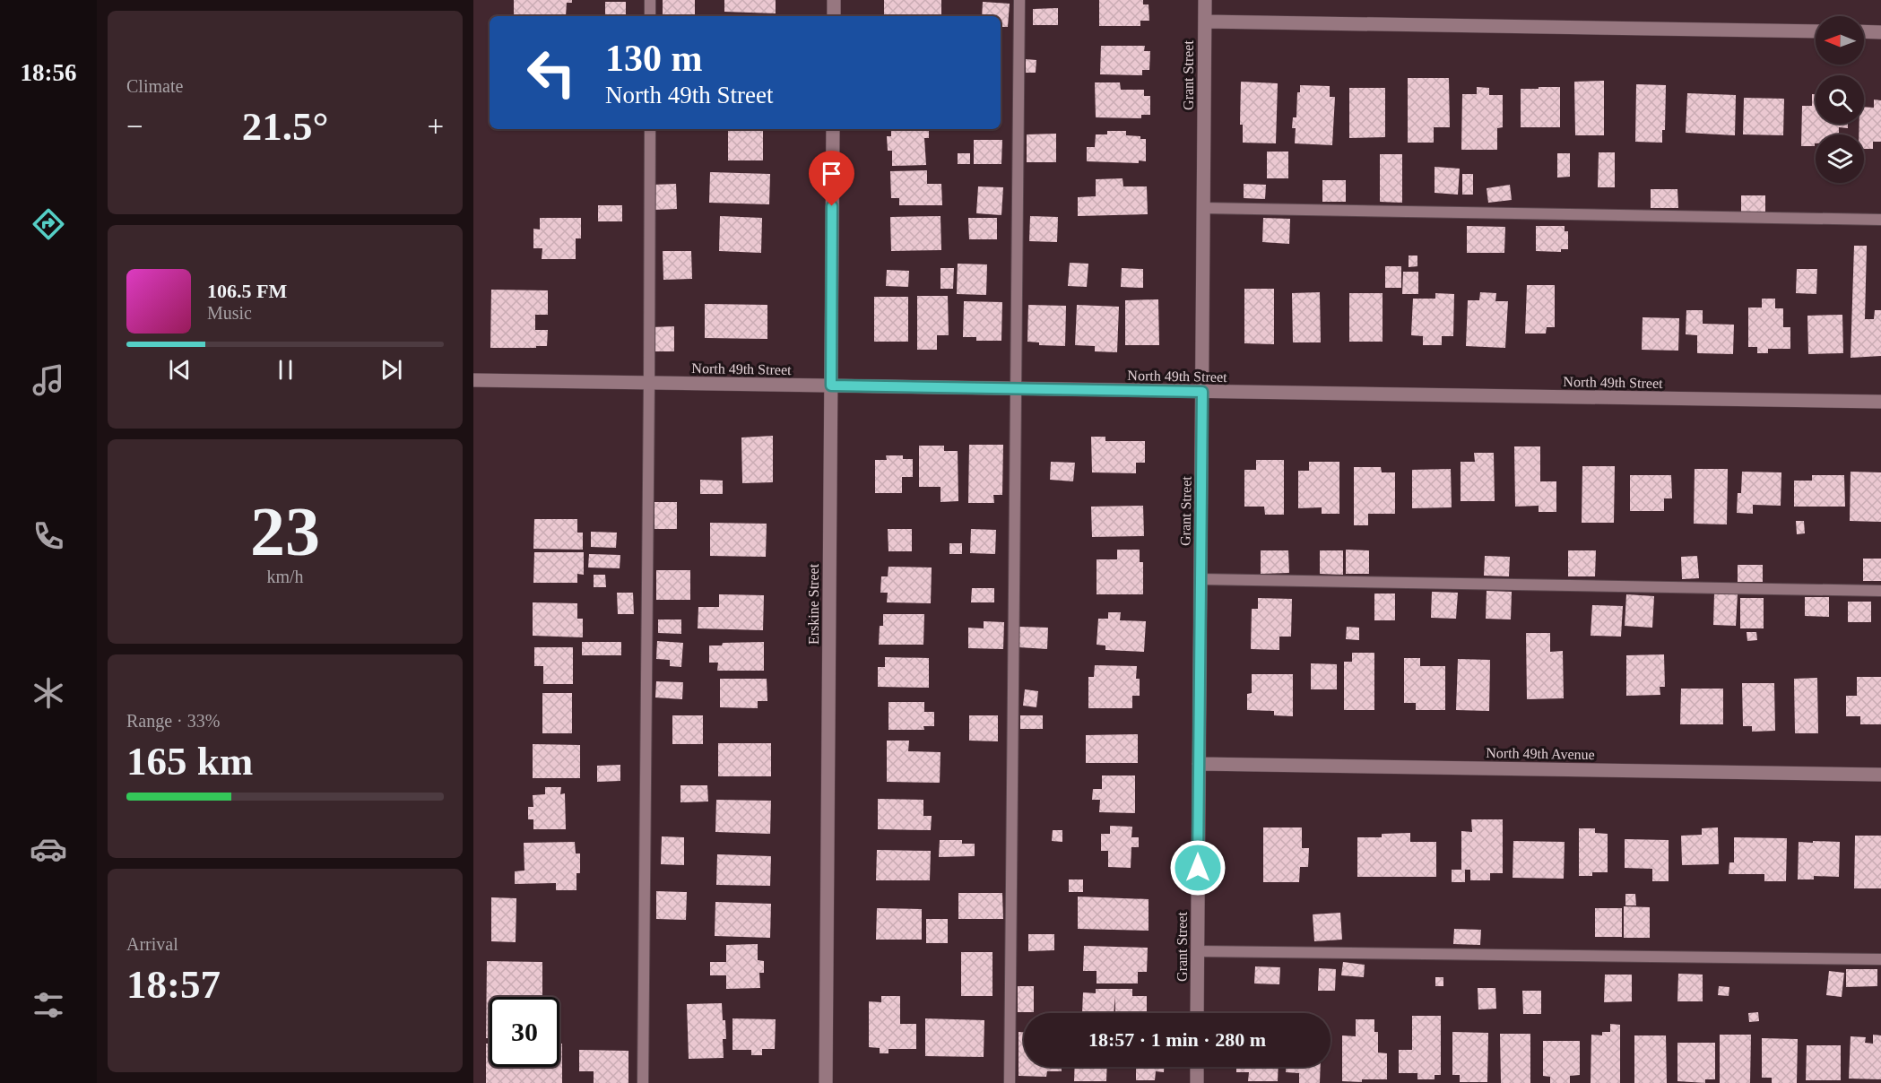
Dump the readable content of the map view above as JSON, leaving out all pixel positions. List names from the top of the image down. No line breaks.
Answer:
{"streets":{"street":["Grant Street","North 49th Street","Erskine Street","North 49th Avenue"]},"crossings":[["Grant Street","North 49th Street"],["Grant Street","North 49th Avenue"],["North 49th Street","Erskine Street"]],"north":"left","page":{"tabs":"18:56","tile":["Climate",["23","km/h"],["Range · 33%","165 km"],["Arrival","18:57"]],"turn":["130 m","North 49th Street"],"heat":["−","21.5°","+"],"song":["106.5 FM","Music"],"limit":"30","trip":"18:57 · 1 min · 280 m"}}
